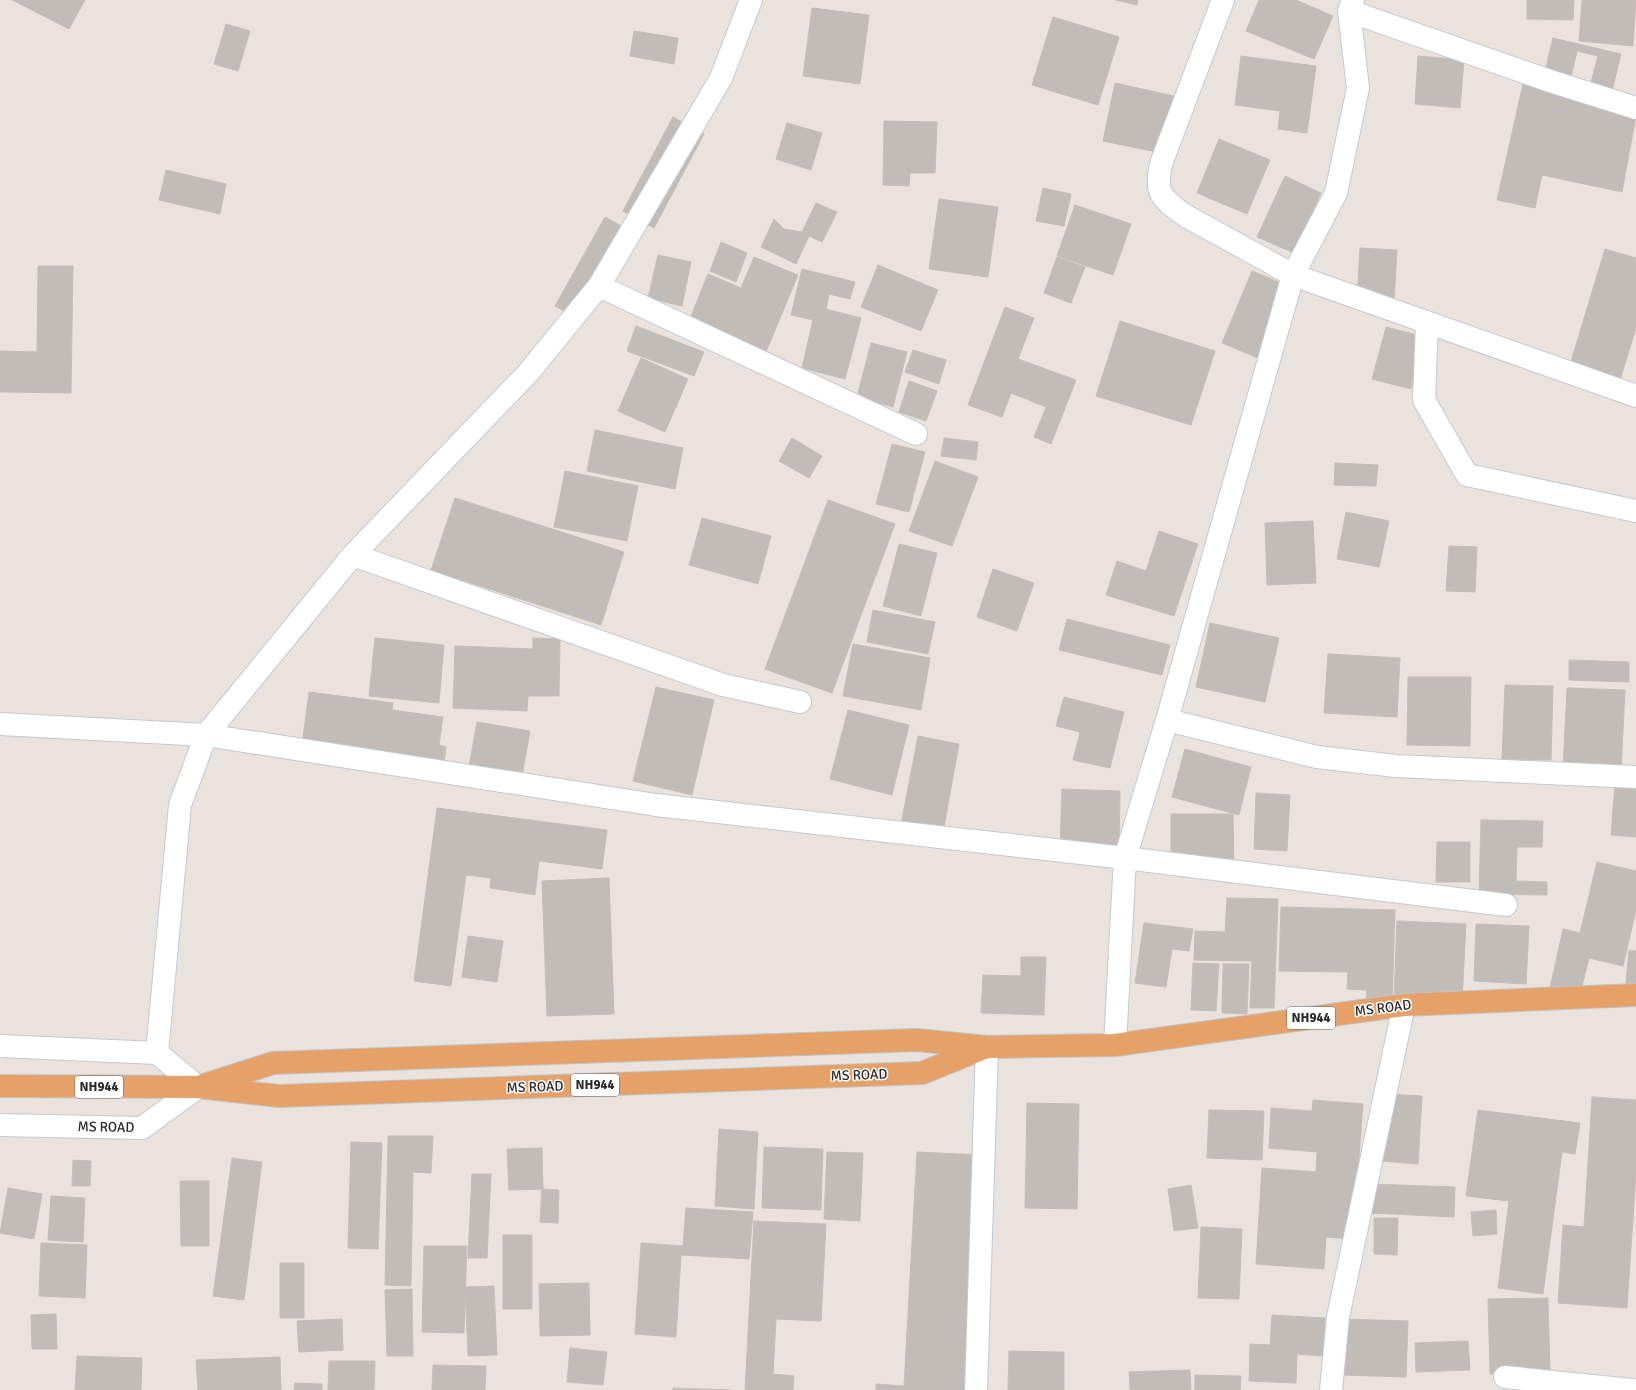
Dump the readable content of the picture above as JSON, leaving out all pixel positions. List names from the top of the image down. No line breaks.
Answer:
{"streets":{"highway":["MS ROAD","NH944"]},"crossings":[["MS ROAD","NH944"]]}
